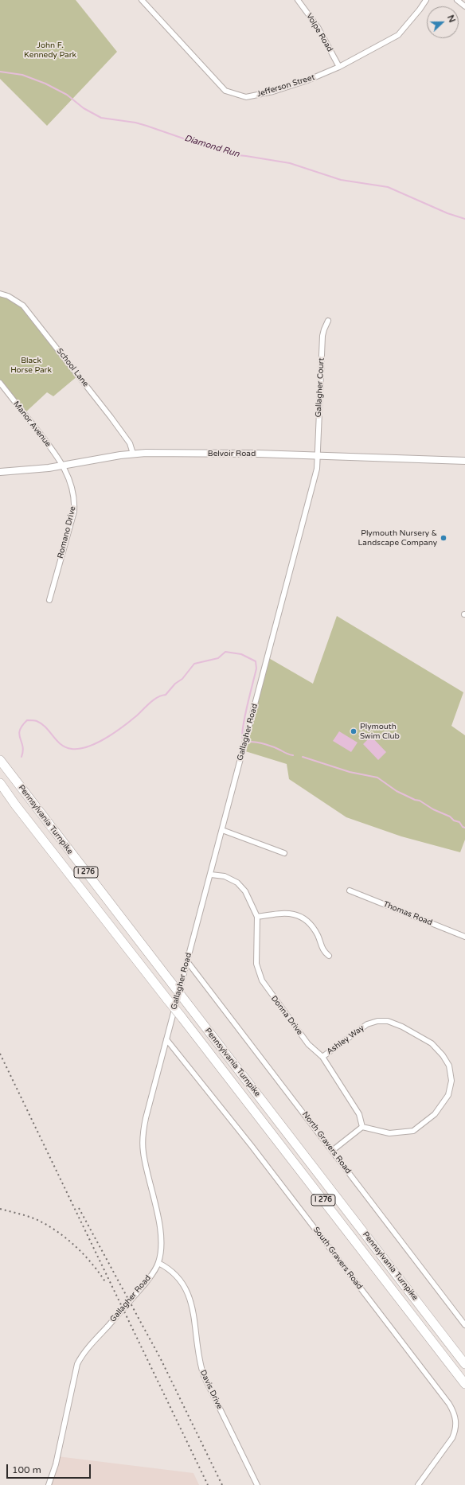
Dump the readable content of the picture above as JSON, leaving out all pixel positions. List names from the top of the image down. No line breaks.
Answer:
{"streets":{"highway":["Pennsylvania Turnpike","I 276"],"street":["Volpe Road","Jefferson Street","School Lane","Gallagher Court","Manor Avenue","Belvoir Road","Romano Drive","Gallagher Road","Thomas Road","Donna Drive","Ashley Way","North Gravers Road","South Gravers Road","Davis Drive"]},"crossings":[["Volpe Road","Jefferson Street"],["School Lane","Belvoir Road"],["Gallagher Court","Belvoir Road"],["Gallagher Court","Gallagher Road"],["Manor Avenue","Belvoir Road"],["Manor Avenue","Romano Drive"],["Belvoir Road","Romano Drive"],["Belvoir Road","Gallagher Road"],["Gallagher Road","Donna Drive"],["Gallagher Road","North Gravers Road"],["Gallagher Road","South Gravers Road"],["Gallagher Road","Davis Drive"],["Donna Drive","Ashley Way"]],"water":["Diamond Run"],"parks":["John F. Kennedy Park","Black Horse Park"],"places":["Plymouth Nursery & Landscape Company","Plymouth Swim Club"],"scale_bar":"100 m","north":"right"}
